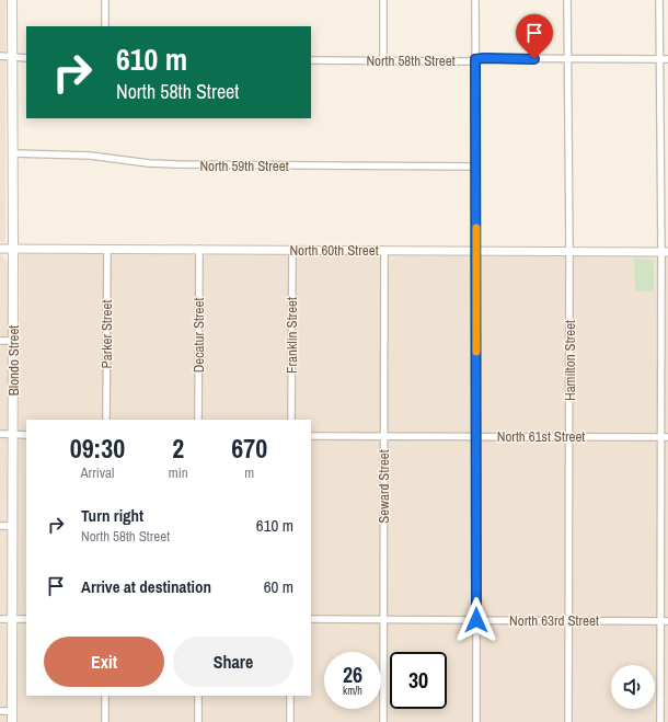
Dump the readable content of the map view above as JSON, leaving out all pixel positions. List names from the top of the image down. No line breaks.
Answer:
{"streets":{"main road":["Blondo Street"],"street":["North 58th Street","North 59th Street","North 60th Street","Parker Street","Decatur Street","Franklin Street","Hamilton Street","North 61st Street","Seward Street","North 63rd Street"]},"crossings":[["North 58th Street","Hamilton Street"],["North 59th Street","Blondo Street"],["North 60th Street","Parker Street"],["North 60th Street","Decatur Street"],["North 60th Street","Franklin Street"],["North 60th Street","Blondo Street"],["North 60th Street","Hamilton Street"],["North 60th Street","Seward Street"],["Hamilton Street","North 61st Street"],["Hamilton Street","North 63rd Street"],["North 61st Street","Seward Street"],["Seward Street","North 63rd Street"]],"page":{"turn":["610 m","North 58th Street"],"eta":["09:30","Arrival","2","min","670","m"],"list":[{"name":"Turn right","note":"North 58th Street","value":"610 m"},{"name":"Arrive at destination","value":"60 m"}],"buttons":["Exit","Share"],"speed":"26 km/h","limit":"30"}}
